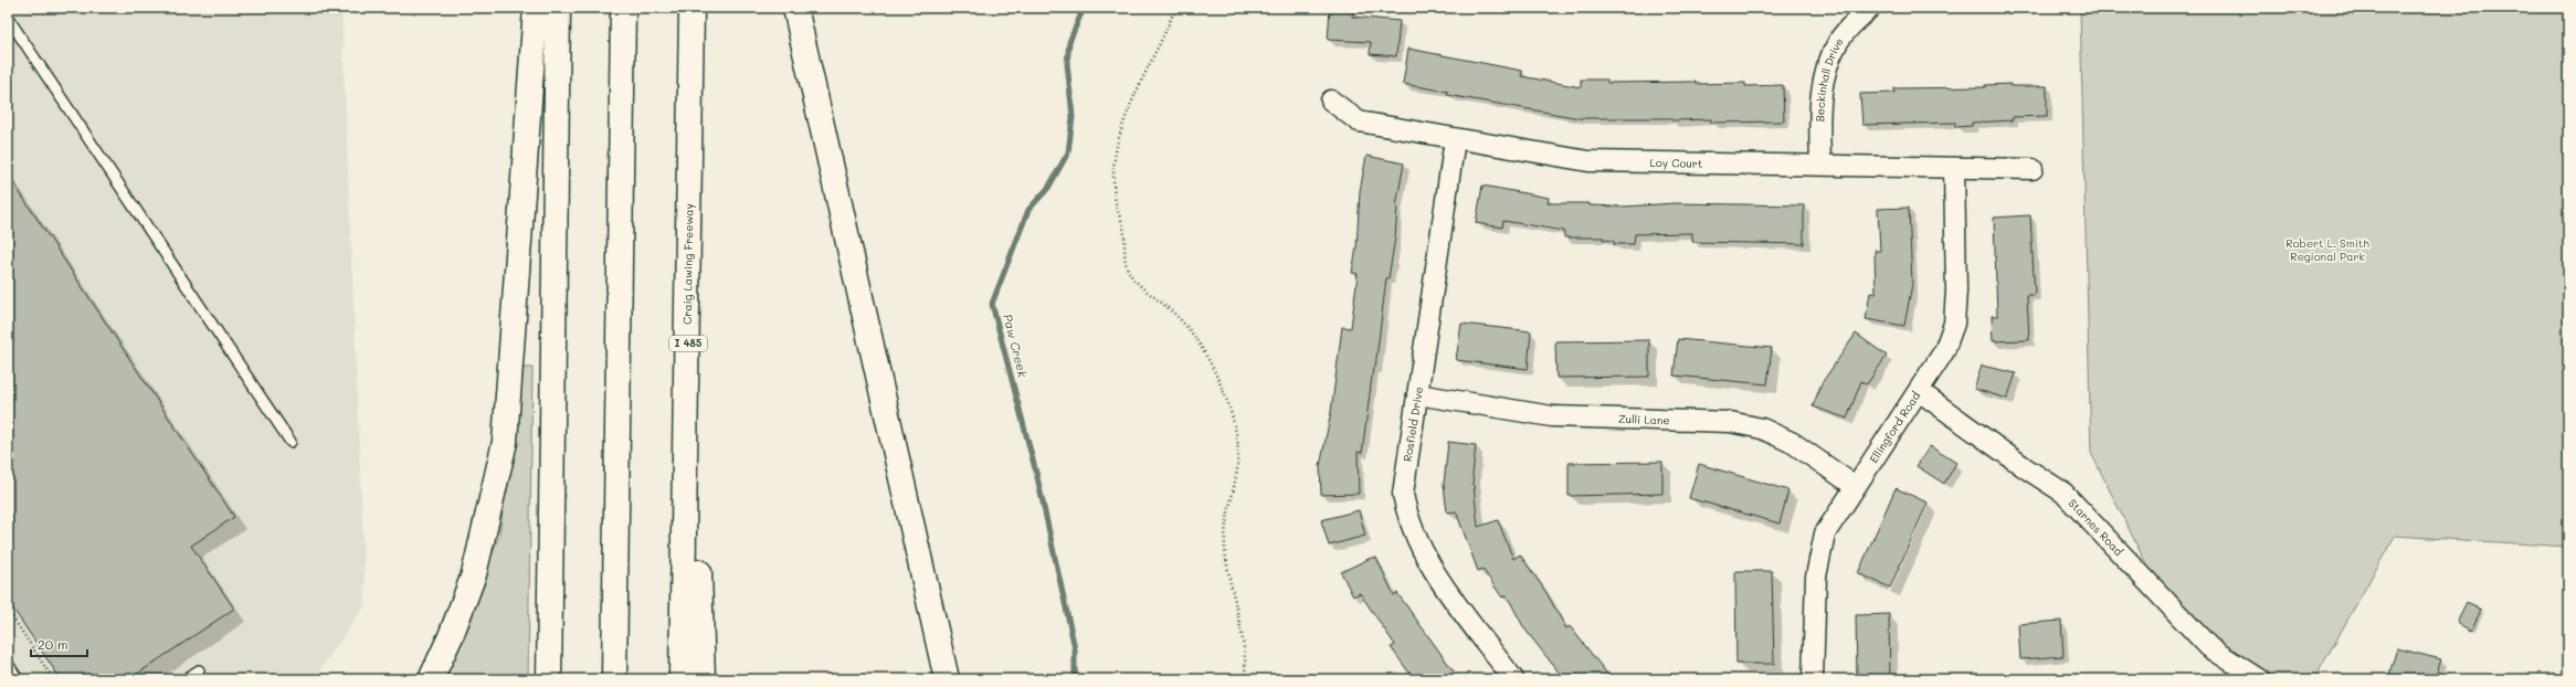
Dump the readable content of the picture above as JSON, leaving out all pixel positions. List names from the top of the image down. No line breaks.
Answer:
{"streets":{"highway":["Craig Lawing Freeway","I 485"],"street":["Beckinhall Drive","Loy Court","Zulli Lane","Rosfield Drive","Ellingford Road","Starnes Road"]},"crossings":[["Beckinhall Drive","Loy Court"],["Loy Court","Rosfield Drive"],["Loy Court","Ellingford Road"],["Zulli Lane","Rosfield Drive"],["Zulli Lane","Ellingford Road"],["Ellingford Road","Starnes Road"]],"water":["Paw Creek"],"parks":["Robert L. Smith Regional Park"],"scale_bar":"20 m"}
